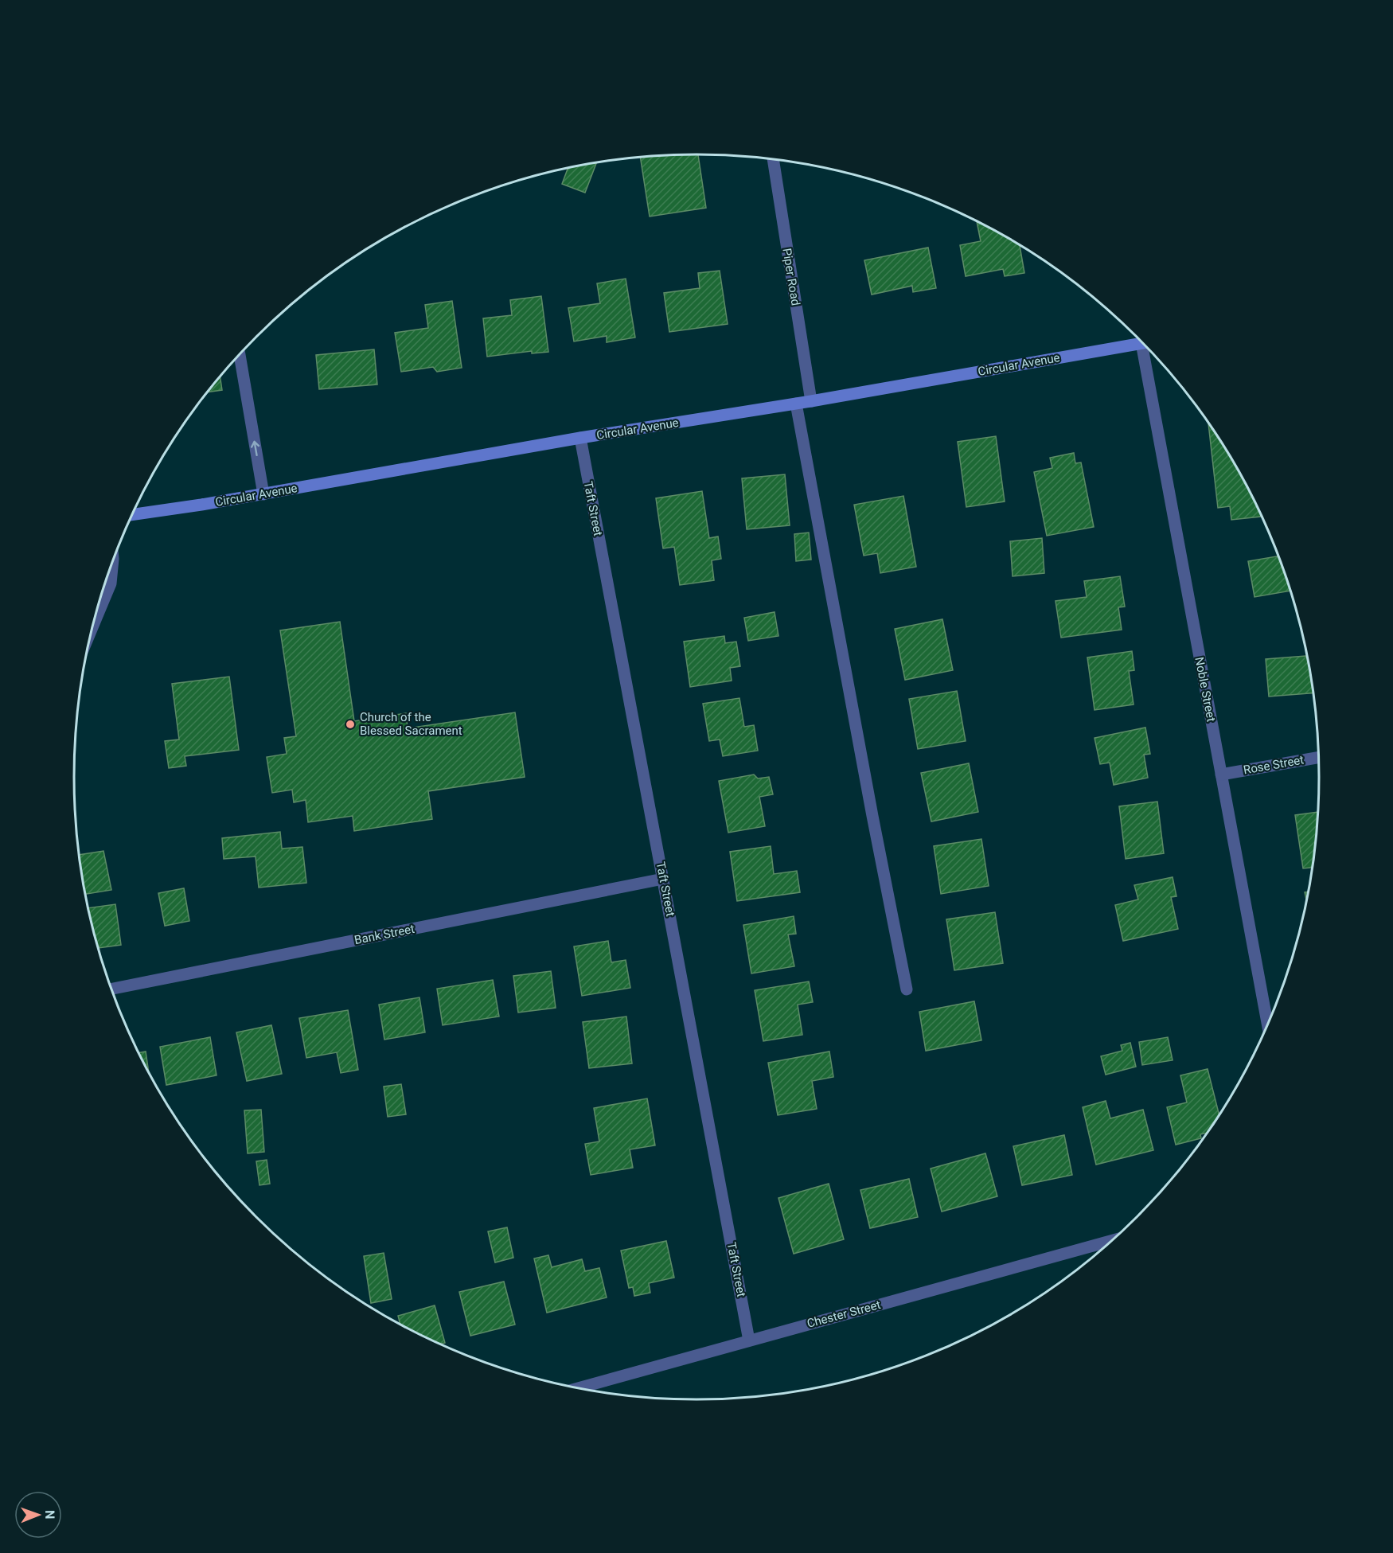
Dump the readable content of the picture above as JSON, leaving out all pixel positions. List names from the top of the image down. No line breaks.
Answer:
{"streets":{"main road":["Circular Avenue"],"street":["Piper Road","Taft Street","Noble Street","Rose Street","Bank Street","Chester Street"]},"crossings":[["Piper Road","Circular Avenue"],["Circular Avenue","Taft Street"],["Taft Street","Bank Street"],["Taft Street","Chester Street"],["Noble Street","Rose Street"]],"places":["Church of the Blessed Sacrament"],"north":"right"}
